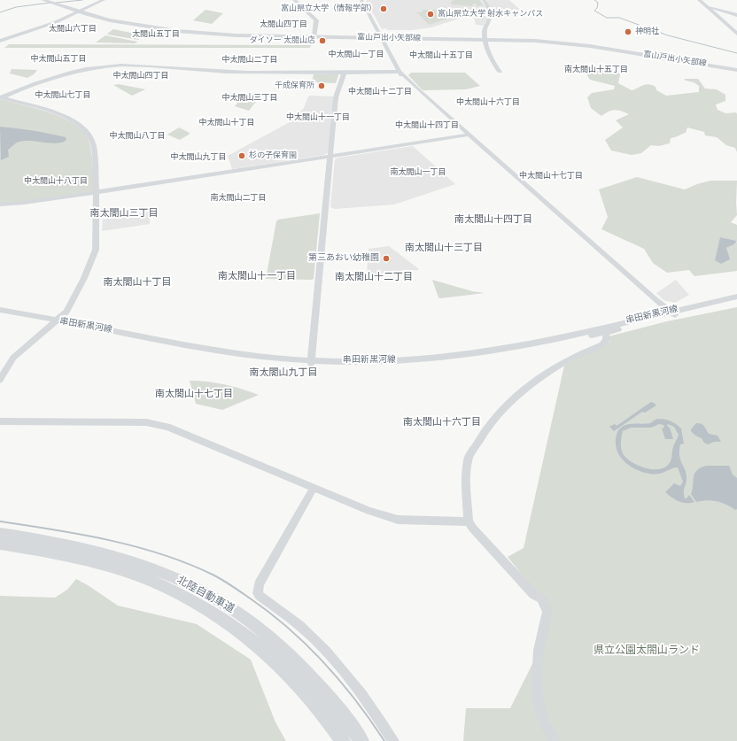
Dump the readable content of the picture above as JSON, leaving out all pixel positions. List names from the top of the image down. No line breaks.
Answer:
{"streets":{"highway":["北陸自動車道"],"main road":["富山戸出小矢部線"],"street":["串田新黒河線"]},"districts":["太閤山四丁目","太閤山六丁目","太閤山五丁目","中太閤山一丁目","中太閤山十五丁目","中太閤山五丁目","中太閤山二丁目","南太閤山十五丁目","中太閤山四丁目","中太閤山十二丁目","中太閤山七丁目","中太閤山三丁目","中太閤山十六丁目","中太閤山十一丁目","中太閤山十丁目","中太閤山十四丁目","中太閤山八丁目","中太閤山九丁目","南太閤山一丁目","中太閤山十七丁目","中太閤山十八丁目","南太閤山二丁目","南太閤山三丁目","南太閤山十四丁目","南太閤山十三丁目","南太閤山十一丁目","南太閤山十二丁目","南太閤山十丁目","南太閤山九丁目","南太閤山十七丁目","南太閤山十六丁目"],"parks":["県立公園太閤山ランド"],"places":["富山県立大学（情報学部）","富山県立大学 射水キャンパス","神明社","ダイソー 太閤山店","千成保育所","杉の子保育園","第三あおい幼稚園"]}
